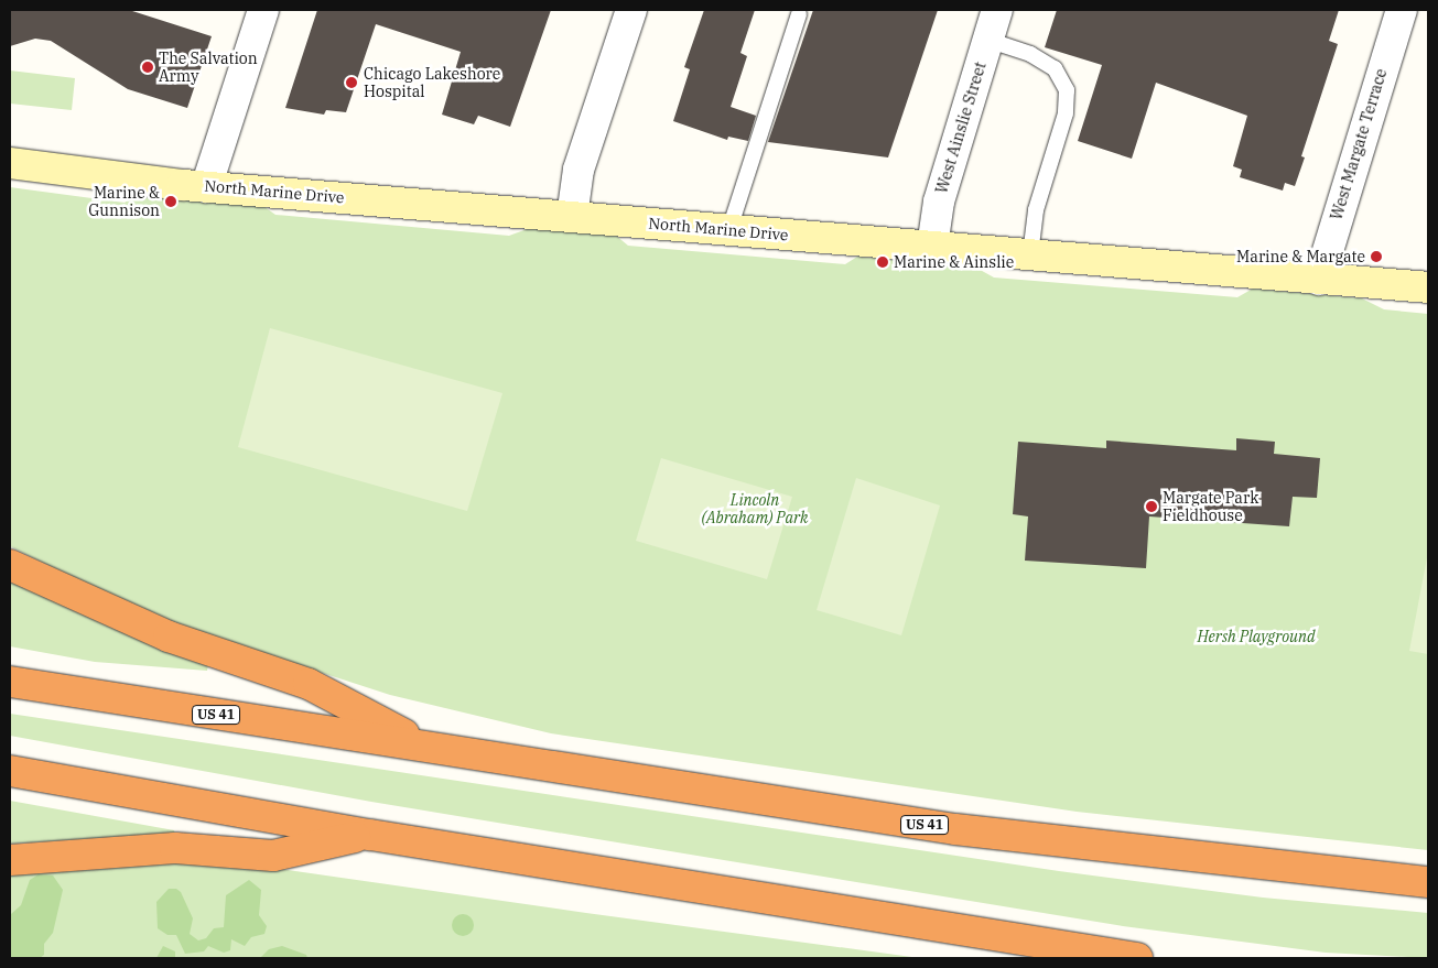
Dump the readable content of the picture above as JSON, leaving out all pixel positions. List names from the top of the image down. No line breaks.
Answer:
{"streets":{"highway":["US 41"],"street":["West Ainslie Street","West Margate Terrace","North Marine Drive"]},"crossings":[["West Ainslie Street","North Marine Drive"],["West Margate Terrace","North Marine Drive"]],"parks":["Lincoln (Abraham) Park","Hersh Playground"],"places":["The Salvation Army","Chicago Lakeshore Hospital","Marine & Gunnison","Marine & Margate","Marine & Ainslie","Margate Park Fieldhouse"]}
